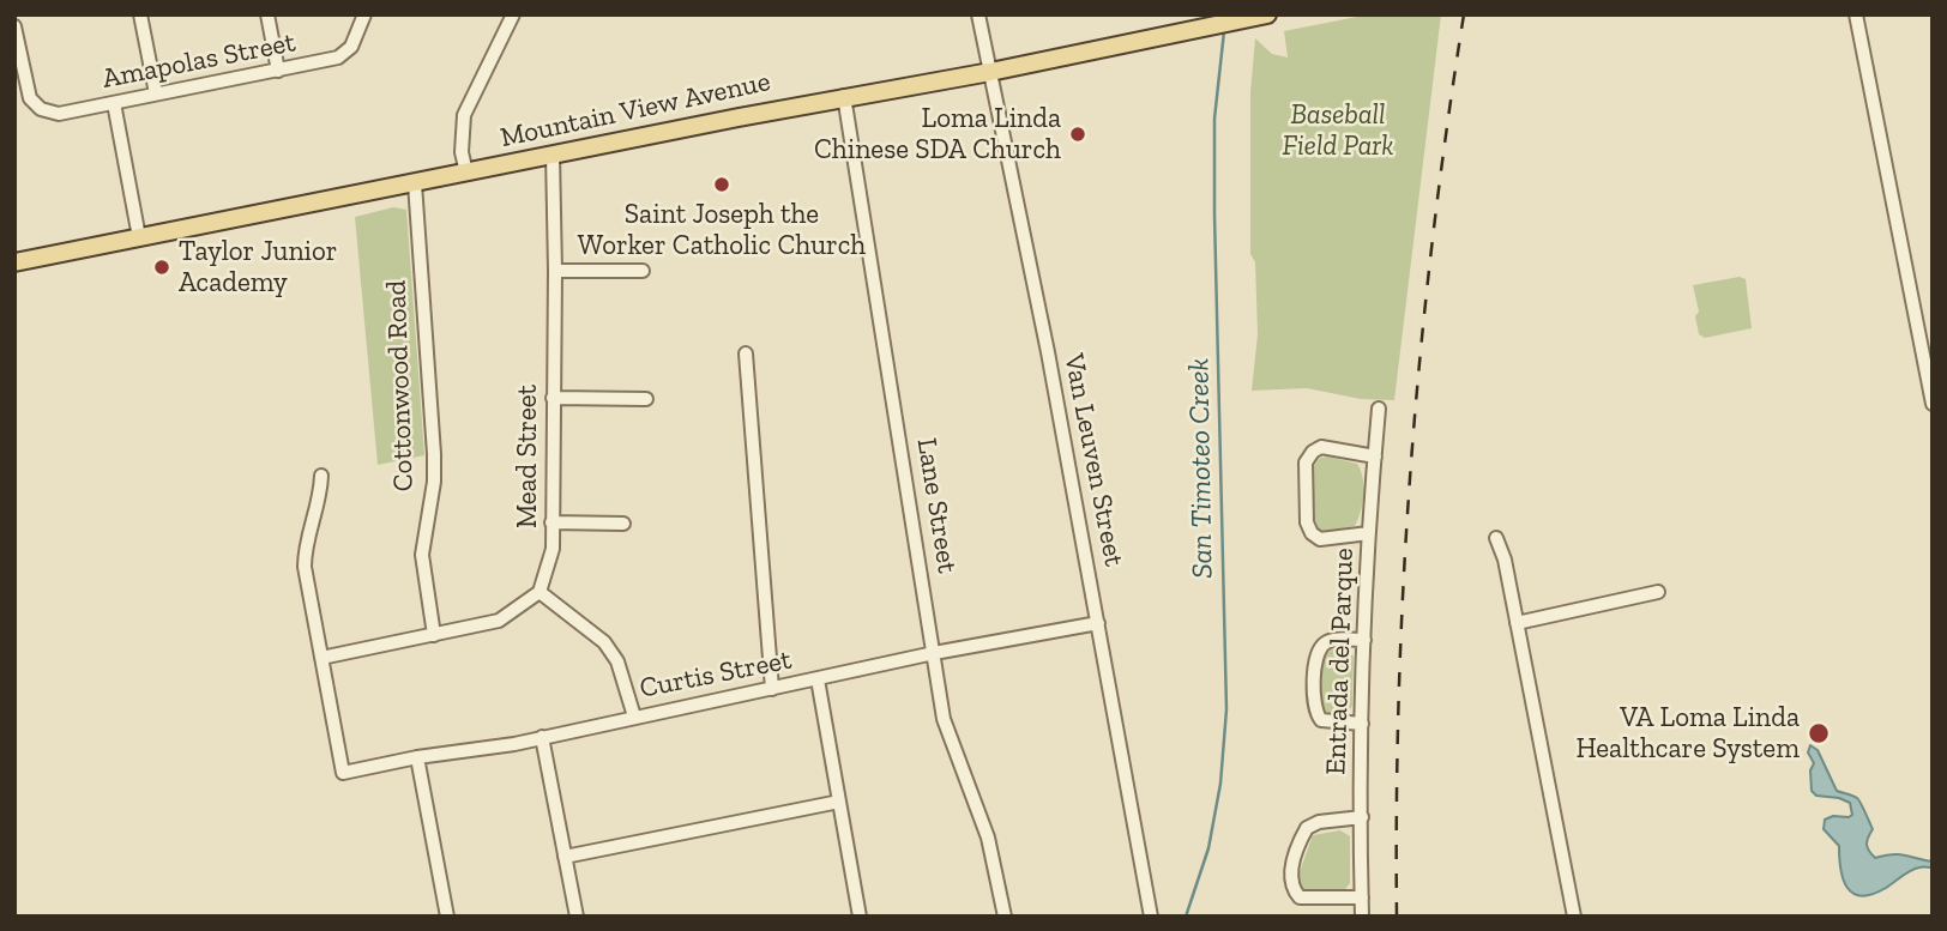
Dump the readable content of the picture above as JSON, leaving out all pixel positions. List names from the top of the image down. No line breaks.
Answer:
{"streets":{"main road":["Mountain View Avenue"],"street":["Amapolas Street","Cottonwood Road","Mead Street","Van Leuven Street","Lane Street","Entrada del Parque","Curtis Street"]},"crossings":[["Mountain View Avenue","Cottonwood Road"],["Mountain View Avenue","Mead Street"],["Mountain View Avenue","Van Leuven Street"],["Mountain View Avenue","Lane Street"],["Van Leuven Street","Curtis Street"],["Lane Street","Curtis Street"]],"water":["San Timoteo Creek"],"parks":["Baseball Field Park"],"places":["Loma Linda Chinese SDA Church","Saint Joseph the Worker Catholic Church","Taylor Junior Academy","VA Loma Linda Healthcare System"]}
